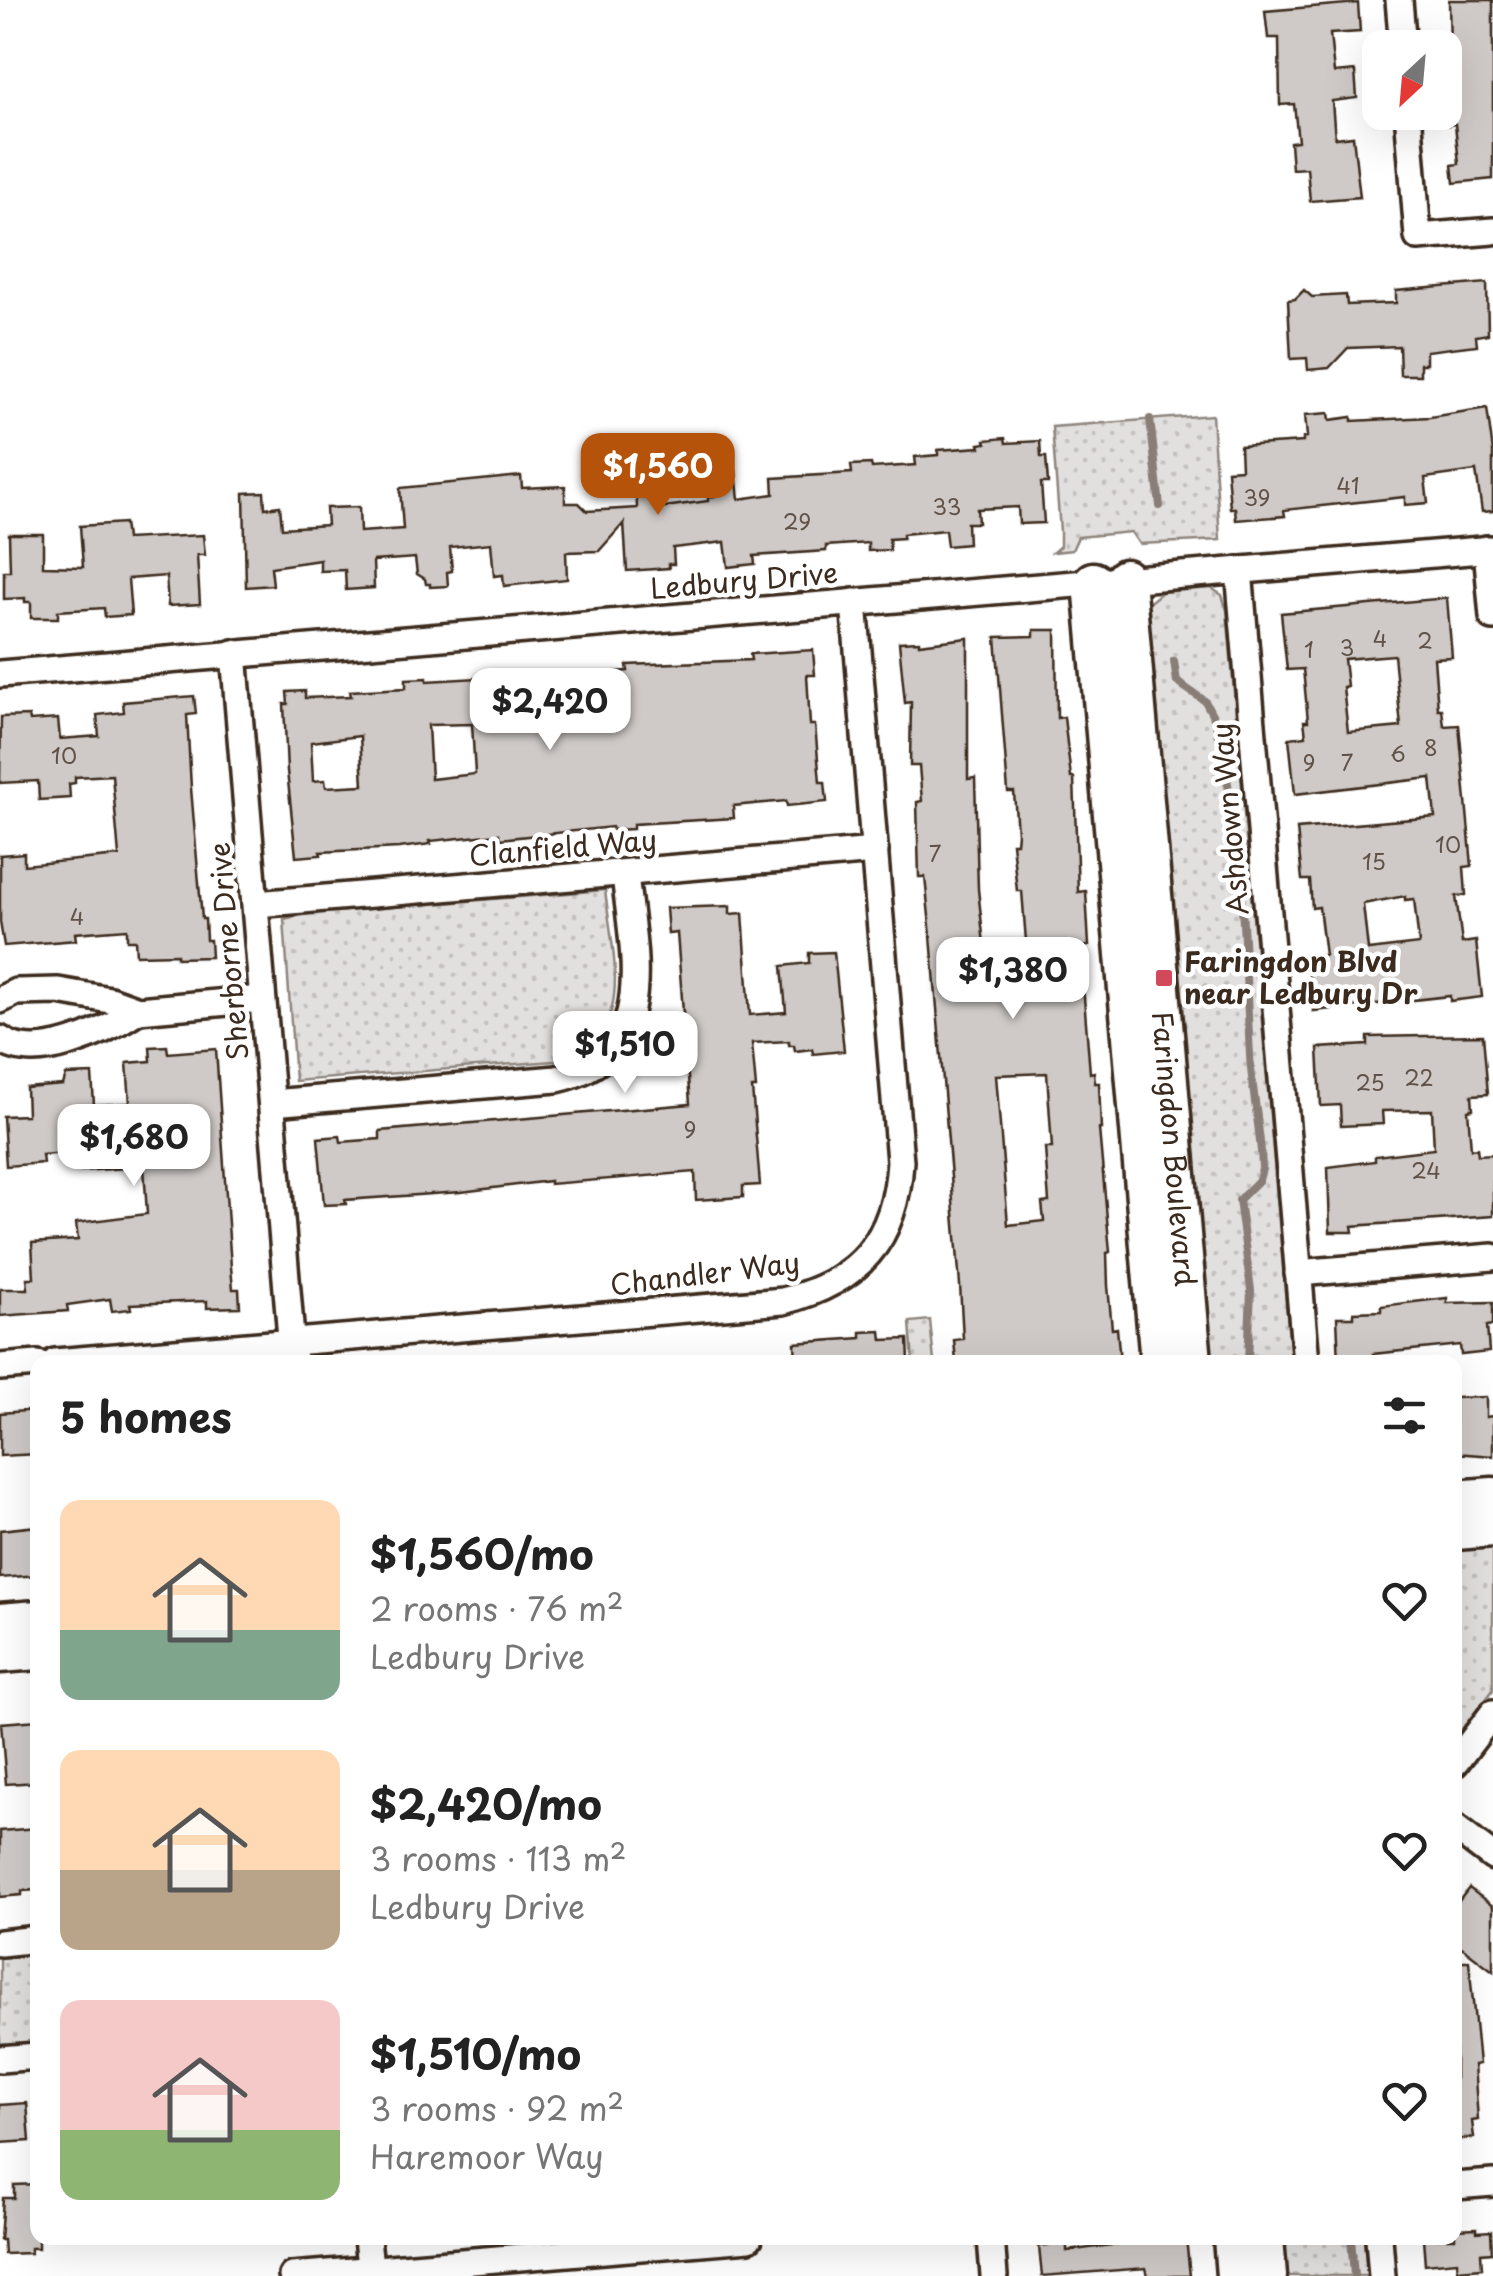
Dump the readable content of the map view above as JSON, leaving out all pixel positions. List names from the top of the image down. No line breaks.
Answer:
{"streets":{"street":["Ledbury Drive","Ashdown Way","Clanfield Way","Sherborne Drive","Faringdon Boulevard","Chandler Way"]},"crossings":[["Ledbury Drive","Ashdown Way"],["Ledbury Drive","Sherborne Drive"],["Ledbury Drive","Faringdon Boulevard"],["Ledbury Drive","Chandler Way"],["Clanfield Way","Sherborne Drive"],["Clanfield Way","Chandler Way"],["Sherborne Drive","Chandler Way"]],"places":{"transit":["Faringdon Blvd near Ledbury Dr"]},"house_numbers":["41","39","33","29","4","2","3","1","8","6","10","9","7","10","7","15","4","22","25","9","24"],"north":"bottom left","page":{"price":["$1,560","$2,420","$1,380","$1,510","$1,680"],"heading":"5 homes","list":[{"name":"$1,560/mo","note":"2 rooms · 76 m² · Ledbury Drive"},{"name":"$2,420/mo","note":"3 rooms · 113 m² · Ledbury Drive"},{"name":"$1,510/mo","note":"3 rooms · 92 m² · Haremoor Way"}]}}
